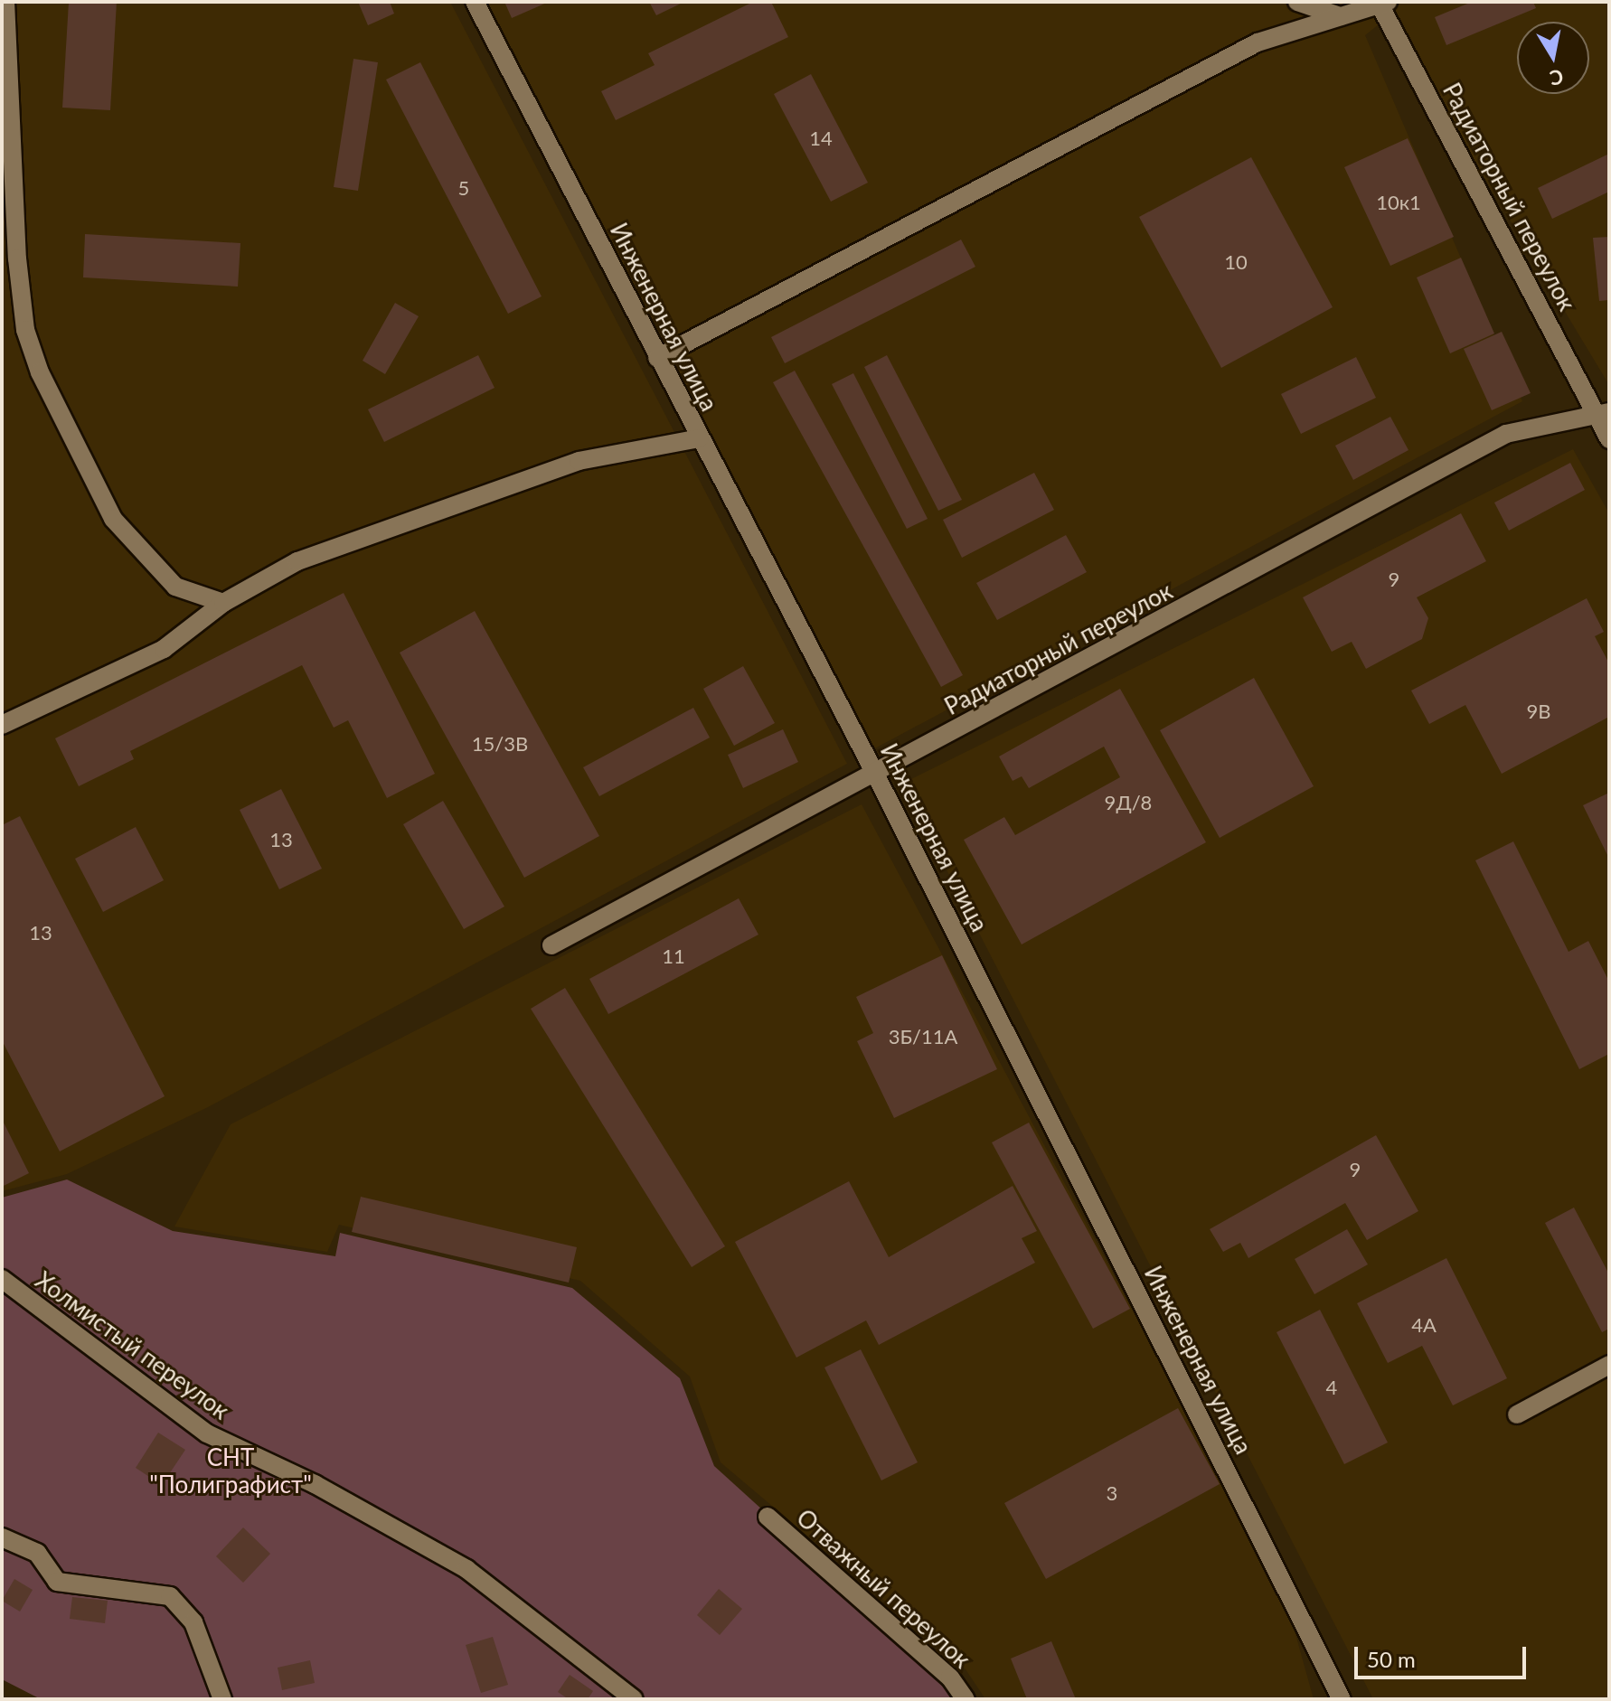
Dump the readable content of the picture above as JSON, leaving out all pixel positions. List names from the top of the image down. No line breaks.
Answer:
{"streets":{"street":["Радиаторный переулок","Инженерная улица","Холмистый переулок","Отважный переулок"]},"crossings":[["Радиаторный переулок","Инженерная улица"]],"parks":["СНТ \"Полиграфист\""],"house_numbers":["14","5","10к1","10","9","9В","15/3В","9Д/8","13","13","11","3Б/11А","9","4А","4","3"],"scale_bar":"50 m","north":"bottom"}
